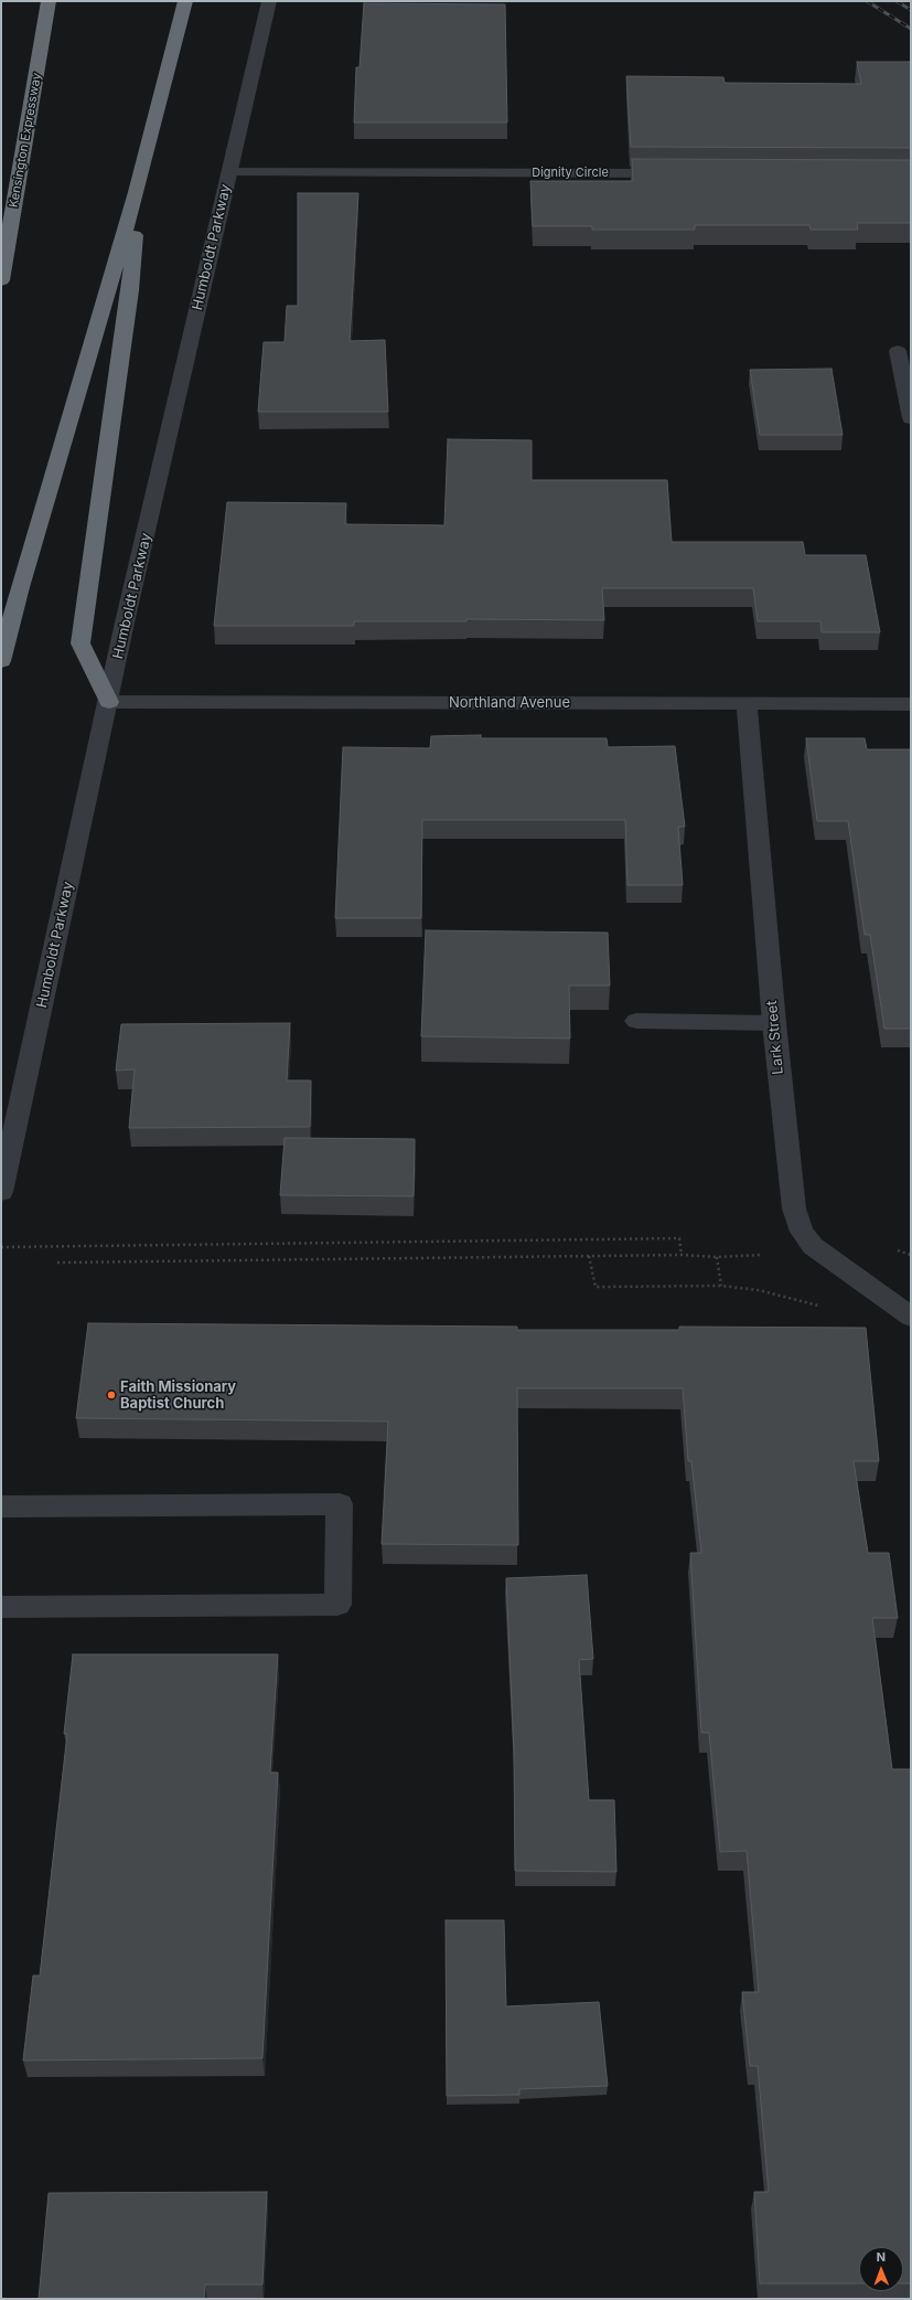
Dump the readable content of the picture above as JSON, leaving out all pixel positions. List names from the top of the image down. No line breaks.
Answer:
{"streets":{"highway":["Kensington Expressway"],"street":["Dignity Circle","Humboldt Parkway","Northland Avenue","Lark Street"]},"crossings":[["Dignity Circle","Humboldt Parkway"],["Humboldt Parkway","Northland Avenue"],["Northland Avenue","Lark Street"]],"places":["Faith Missionary Baptist Church"],"north":"top"}
